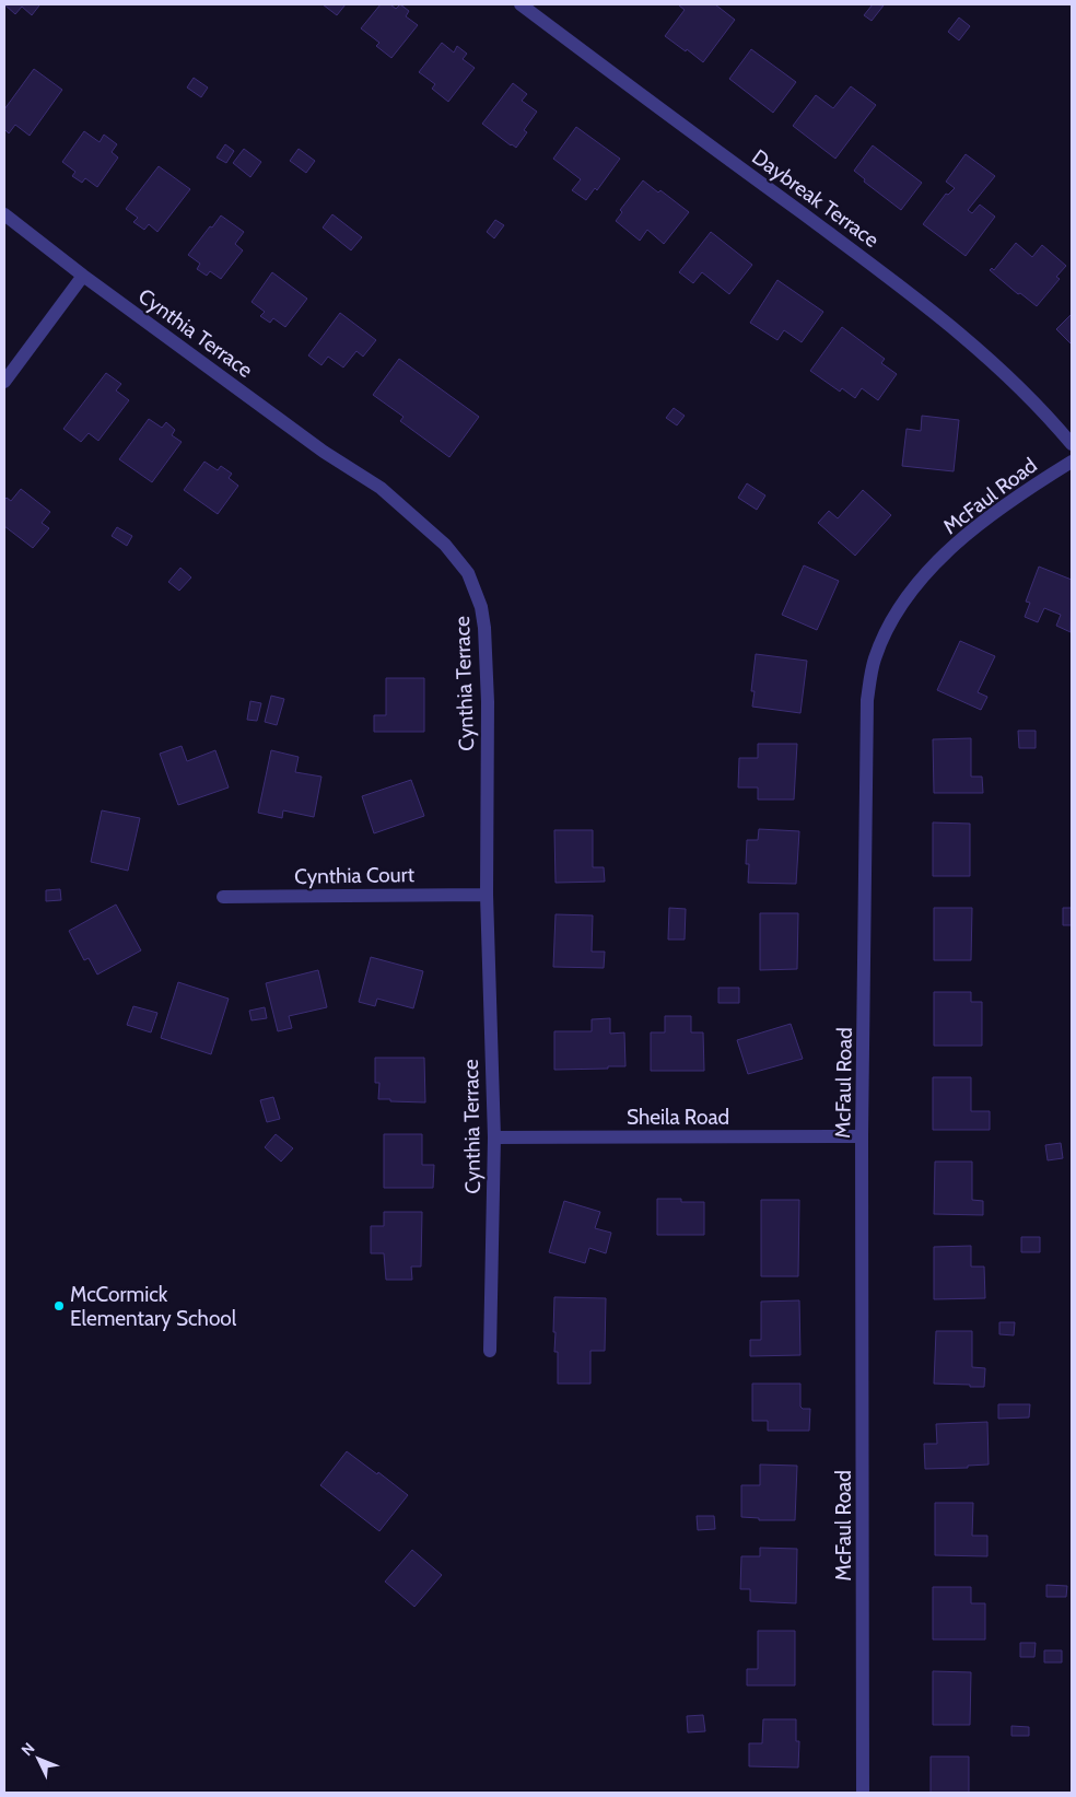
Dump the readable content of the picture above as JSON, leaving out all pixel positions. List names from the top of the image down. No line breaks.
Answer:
{"streets":{"street":["Daybreak Terrace","Cynthia Terrace","McFaul Road","Cynthia Court","Sheila Road"]},"crossings":[["Cynthia Terrace","Cynthia Court"],["Cynthia Terrace","Sheila Road"],["McFaul Road","Sheila Road"]],"places":["McCormick Elementary School"],"north":"top left"}
